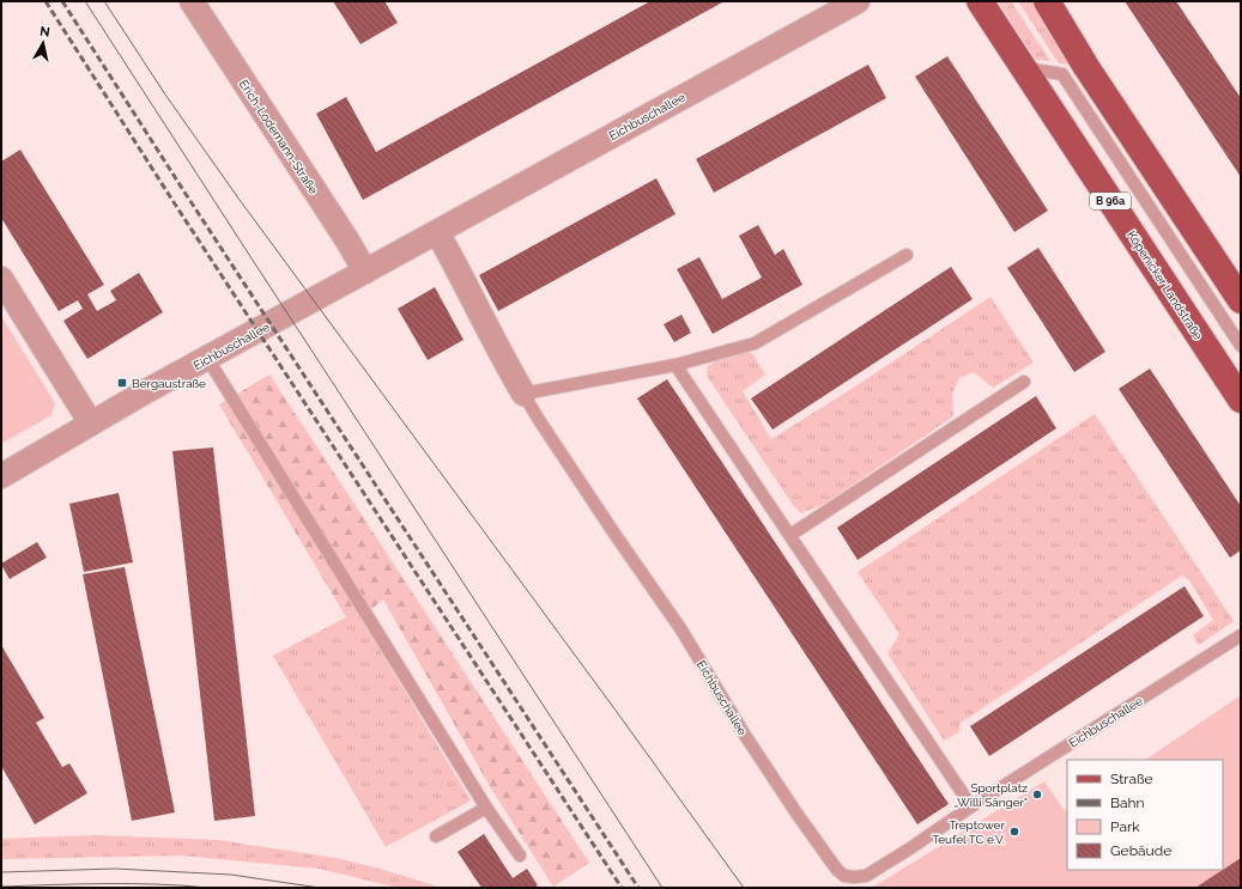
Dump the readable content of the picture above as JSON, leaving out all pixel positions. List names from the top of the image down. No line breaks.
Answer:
{"streets":{"main road":["B 96a","Köpenicker Landstraße"],"street":["Eichbuschallee","Erich-Lodemann-Straße"]},"crossings":[["Eichbuschallee","Erich-Lodemann-Straße"]],"places":{"transit":["Bergaustraße"],"other":["Sportplatz „Willi Sänger\"","Treptower Teufel TC e.V."]},"legend":["Straße","Bahn","Park","Gebäude"],"north":"top"}
